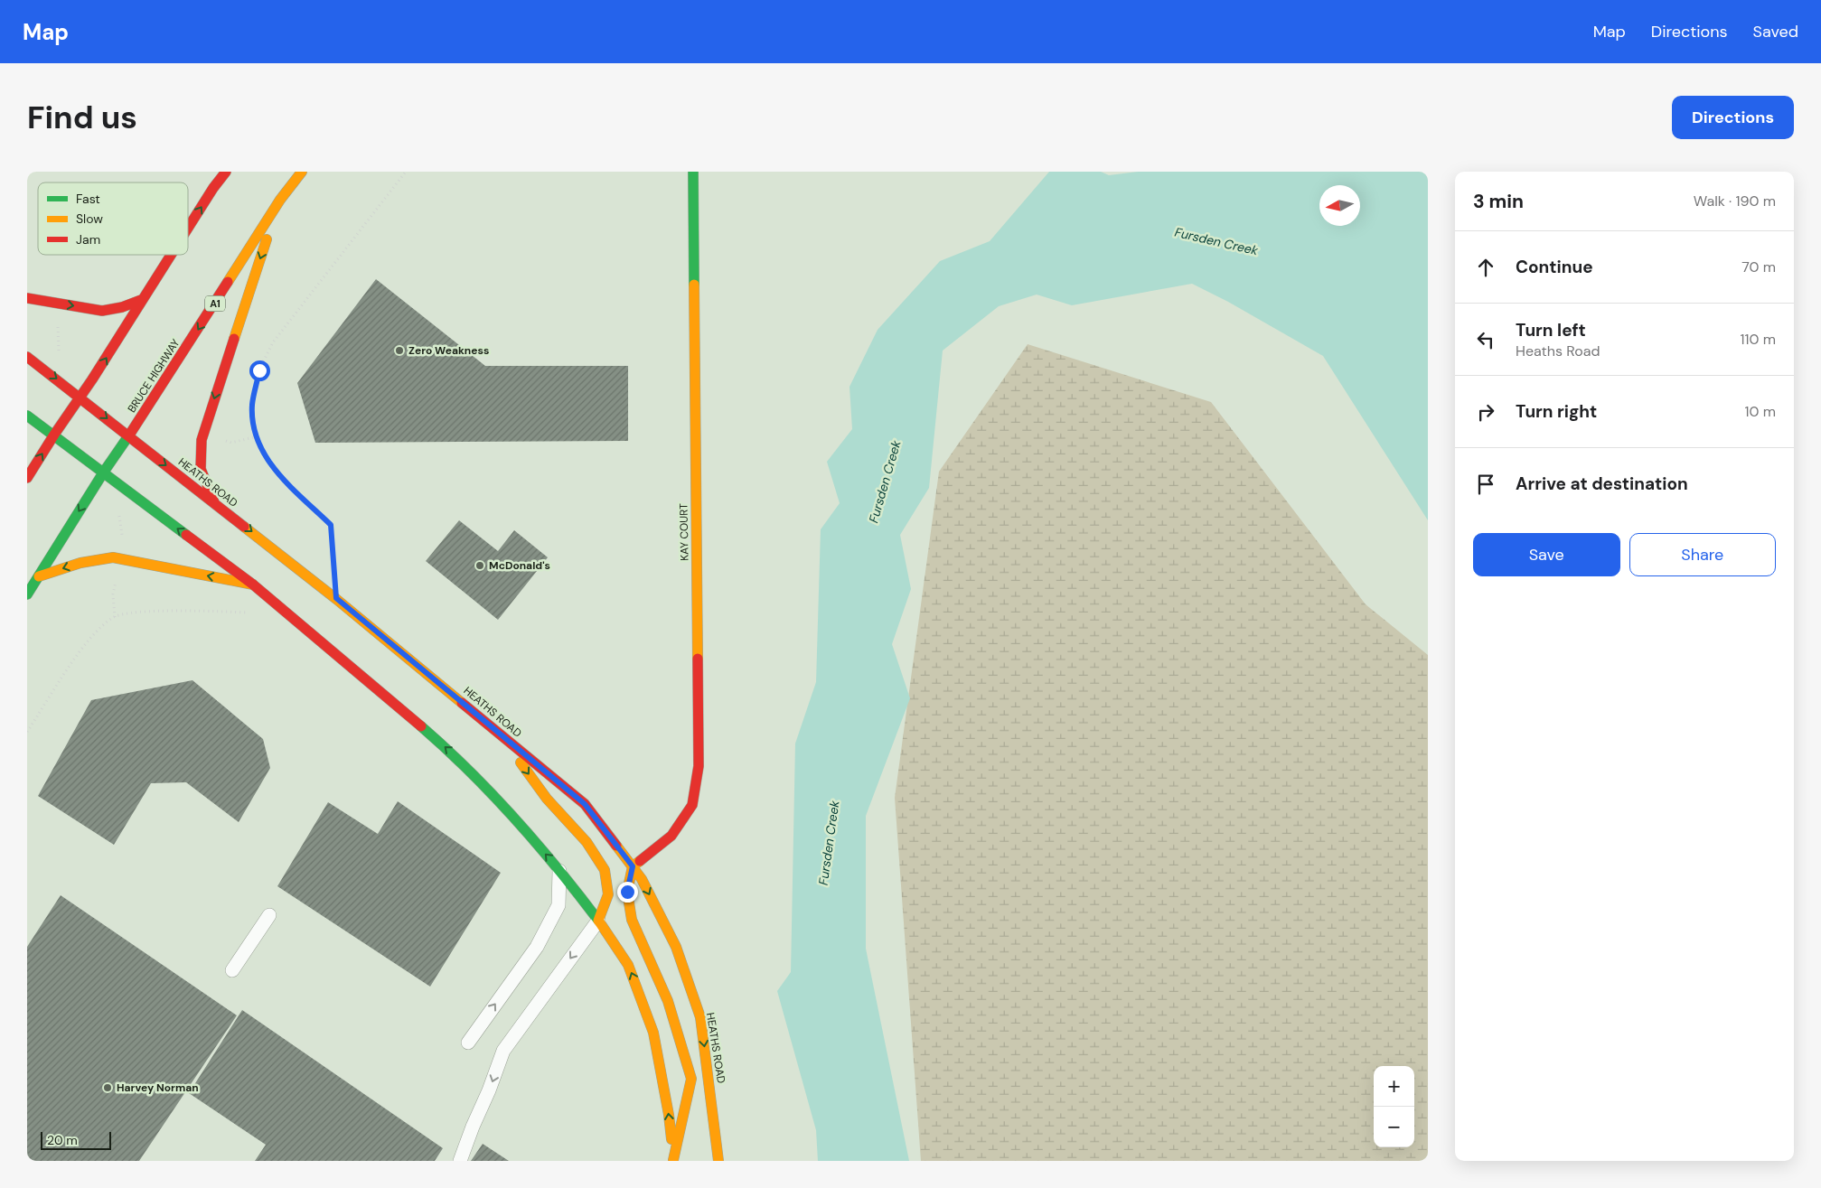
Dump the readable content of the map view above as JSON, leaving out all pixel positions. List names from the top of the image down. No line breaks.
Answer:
{"streets":{"main road":["A1","BRUCE HIGHWAY","HEATHS ROAD","KAY COURT"]},"crossings":[["BRUCE HIGHWAY","HEATHS ROAD"],["HEATHS ROAD","KAY COURT"]],"water":["Fursden Creek"],"places":["Zero Weakness","McDonald's","Harvey Norman"],"legend":["Fast","Slow","Jam"],"scale_bar":"20 m","north":"left","page":{"header":"Map","nav":["Map","Directions","Saved"],"buttons":["Directions",["Save","Share"]],"title":"Find us","heading":["3 min","Walk · 190 m"],"list":[["Continue","70 m"],["Turn left","Heaths Road","110 m"],["Turn right","10 m"],"Arrive at destination"],"map_buttons":["+","−"],"scale":"20 m"}}
